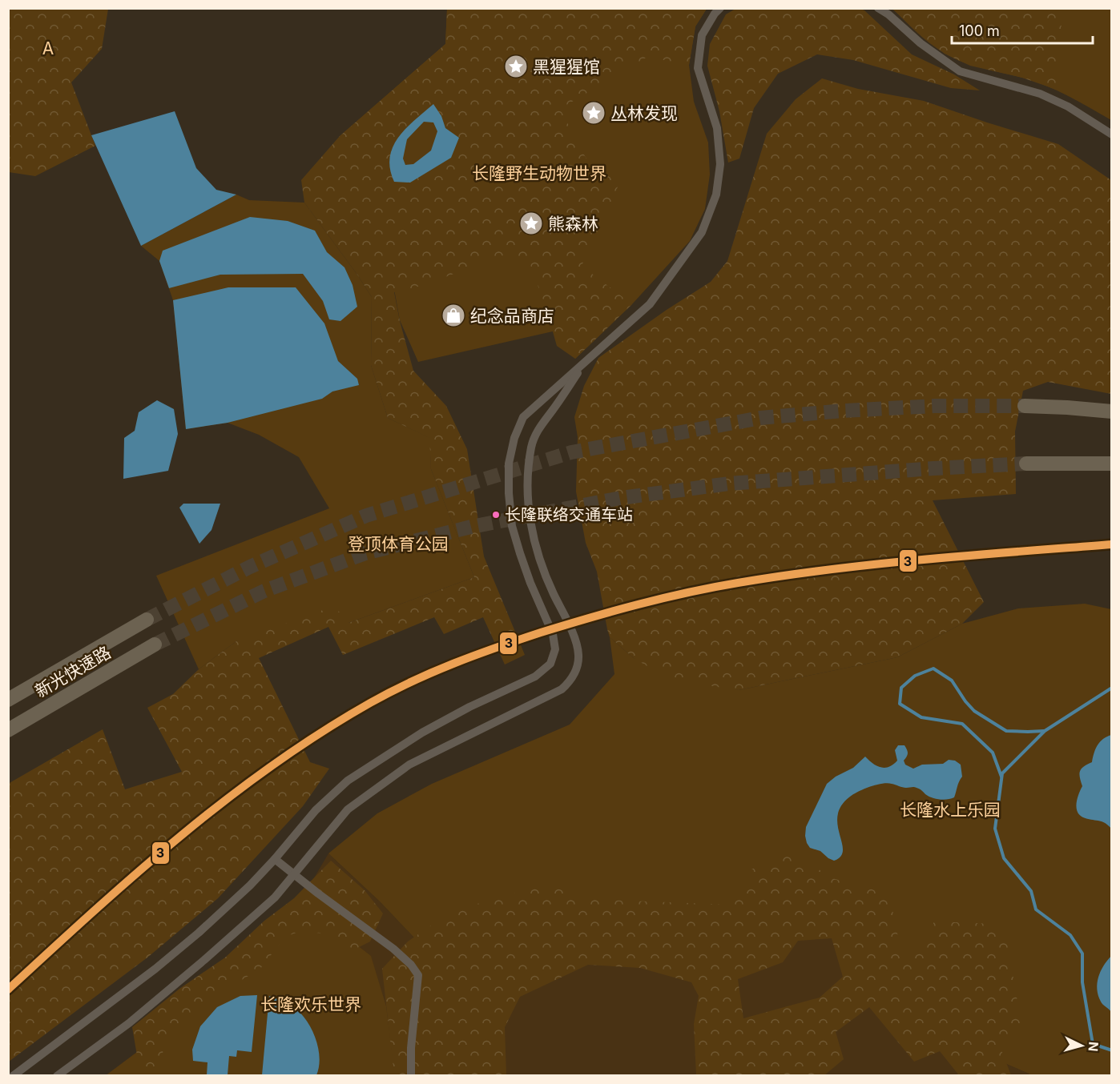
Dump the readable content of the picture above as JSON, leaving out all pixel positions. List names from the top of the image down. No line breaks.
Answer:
{"streets":{"highway":["新光快速路"]},"parks":["A","长隆野生动物世界","登顶体育公园","长隆水上乐园","长隆欢乐世界"],"places":{"place":["黑猩猩馆","丛林发现","熊森林"],"shop":["纪念品商店"],"other":["长隆联络交通车站"]},"lines":["transit line 3"],"scale_bar":"100 m","north":"right"}
